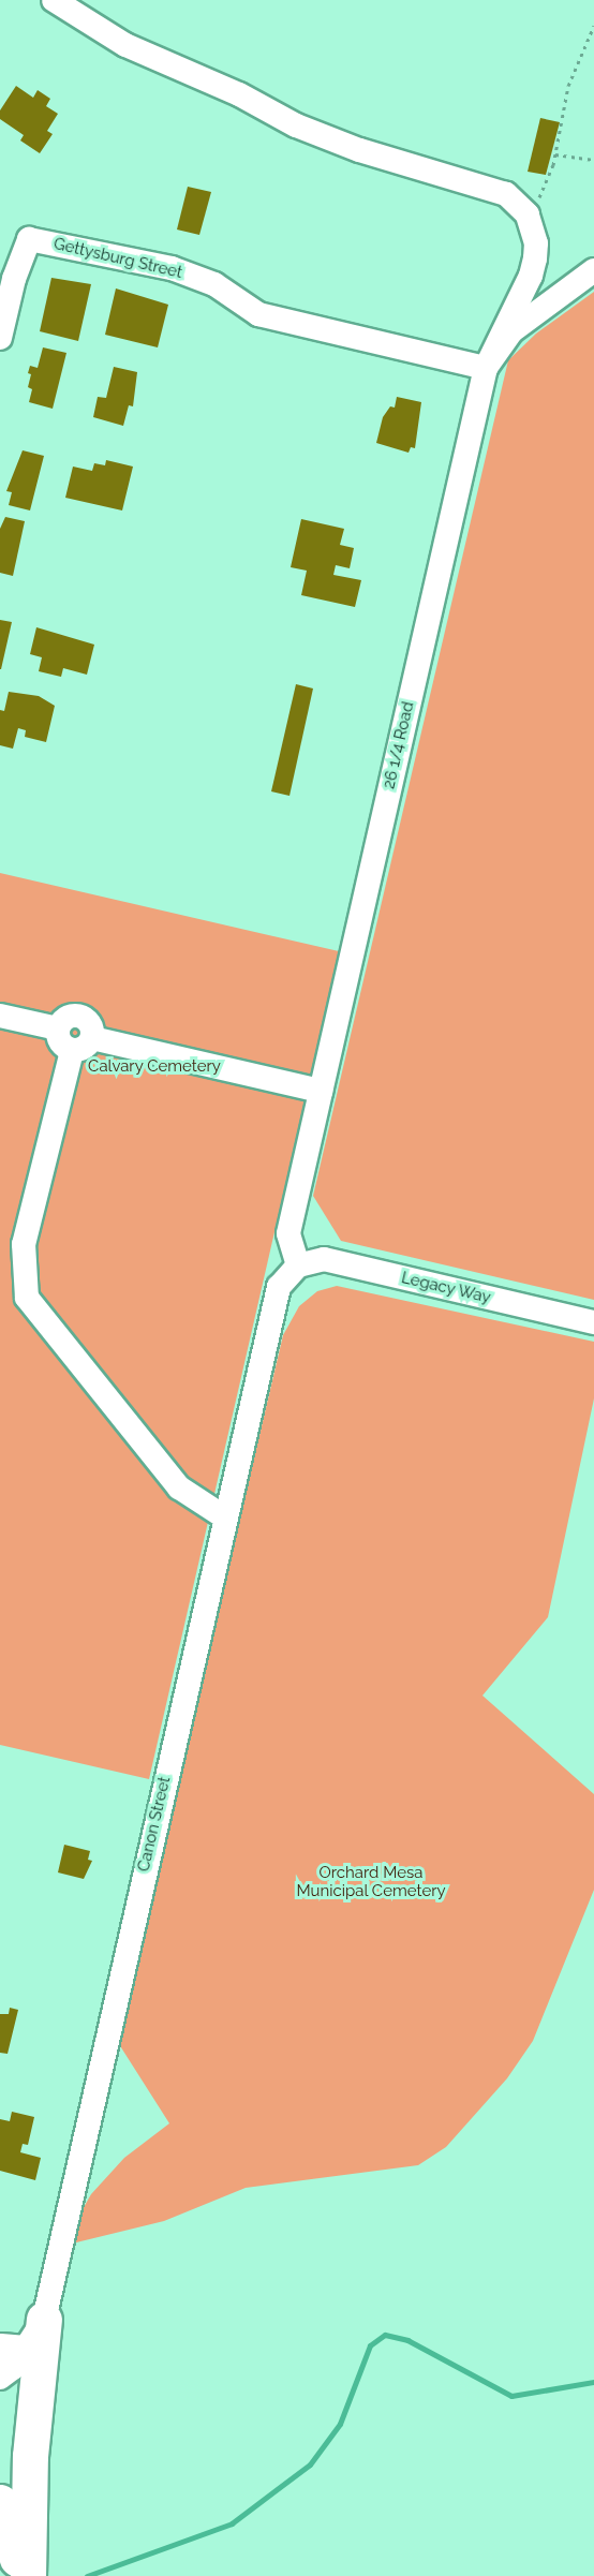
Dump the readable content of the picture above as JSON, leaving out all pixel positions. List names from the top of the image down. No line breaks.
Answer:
{"streets":{"street":["Gettysburg Street","26 1/4 Road","Legacy Way","Canon Street"]},"crossings":[["Gettysburg Street","26 1/4 Road"],["26 1/4 Road","Legacy Way"],["26 1/4 Road","Canon Street"],["Legacy Way","Canon Street"]],"parks":["Calvary Cemetery","Orchard Mesa Municipal Cemetery"]}
